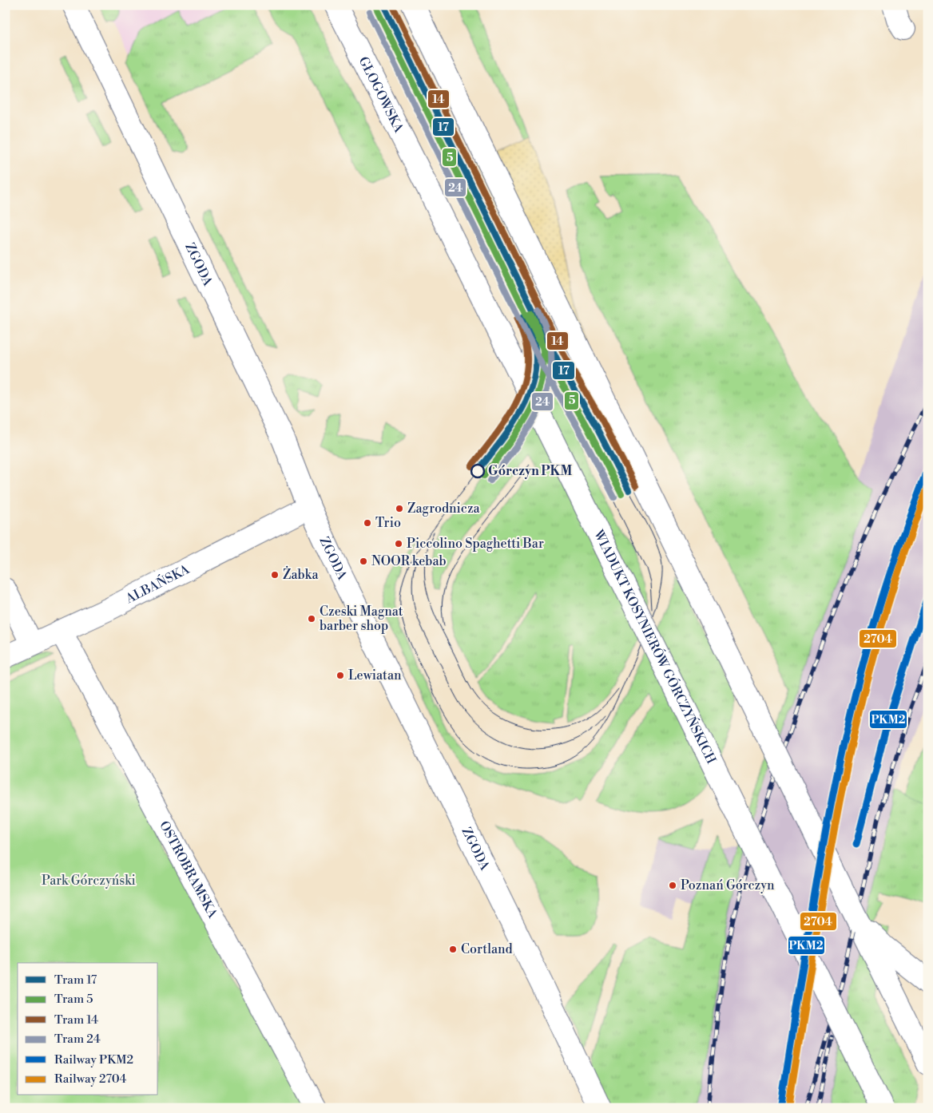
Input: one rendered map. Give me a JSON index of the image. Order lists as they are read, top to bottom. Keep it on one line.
{"streets":{"main road":["GŁOGOWSKA","ZGODA","ALBAŃSKA","WIADUKT KOSYNIERÓW GÓRCZYŃSKICH","OSTROBRAMSKA"]},"crossings":[["GŁOGOWSKA","WIADUKT KOSYNIERÓW GÓRCZYŃSKICH"],["ZGODA","ALBAŃSKA"],["ALBAŃSKA","OSTROBRAMSKA"]],"parks":["Park Górczyński"],"places":["Górczyn PKM","Zagrodnicza","Trio","Piccolino Spaghetti Bar","NOOR kebab","Żabka","Czeski Magnat barber shop","Lewiatan","Poznań Górczyn","Cortland"],"lines":["tram line 17","tram line 14","tram line 5","tram line 24","rail line PKM2","rail line 2704"],"legend":["Tram 17","Tram 5","Tram 14","Tram 24","Railway PKM2","Railway 2704"]}
